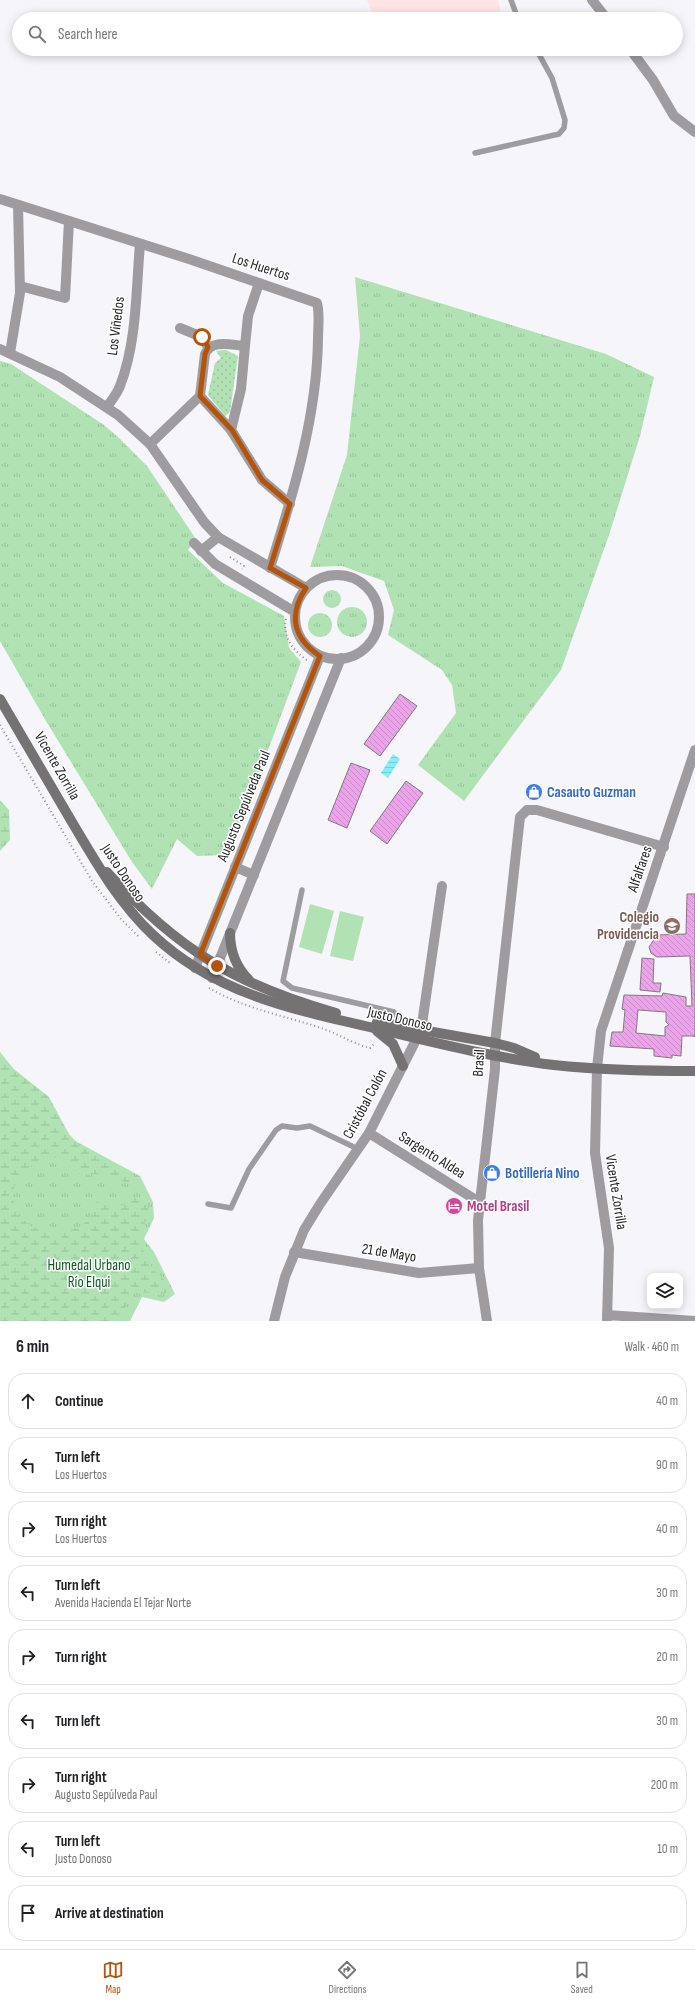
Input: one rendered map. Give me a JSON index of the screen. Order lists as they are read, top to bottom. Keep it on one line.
{"streets":{"main road":["Vicente Zorrilla","Justo Donoso"],"street":["Los Huertos","Los Viñedos","Augusto Sepúlveda Paul","Alfalfares","Brasil","Cristóbal Colón","Sargento Aldea","21 de Mayo"]},"crossings":[["Los Huertos","Los Viñedos"],["Vicente Zorrilla","Alfalfares"],["Vicente Zorrilla","Justo Donoso"],["Augusto Sepúlveda Paul","Justo Donoso"],["Alfalfares","Justo Donoso"],["Alfalfares","Brasil"],["Justo Donoso","Brasil"],["Justo Donoso","Cristóbal Colón"],["Brasil","Sargento Aldea"],["Brasil","21 de Mayo"],["Cristóbal Colón","Sargento Aldea"],["Cristóbal Colón","21 de Mayo"]],"parks":["Humedal Urbano Río Elqui"],"places":{"shop":["Casauto Guzman","Botillería Nino"],"school or university":["Colegio Providencia"],"hotel":["Motel Brasil"]},"page":{"search":"Search here","heading":["6 min","Walk · 460 m"],"list":[["Continue","40 m"],["Turn left","Los Huertos","90 m"],["Turn right","Los Huertos","40 m"],["Turn left","Avenida Hacienda El Tejar Norte","30 m"],["Turn right","20 m"],["Turn left","30 m"],["Turn right","Augusto Sepúlveda Paul","200 m"],["Turn left","Justo Donoso","10 m"],"Arrive at destination"],"nav":["Map","Directions","Saved"]}}
